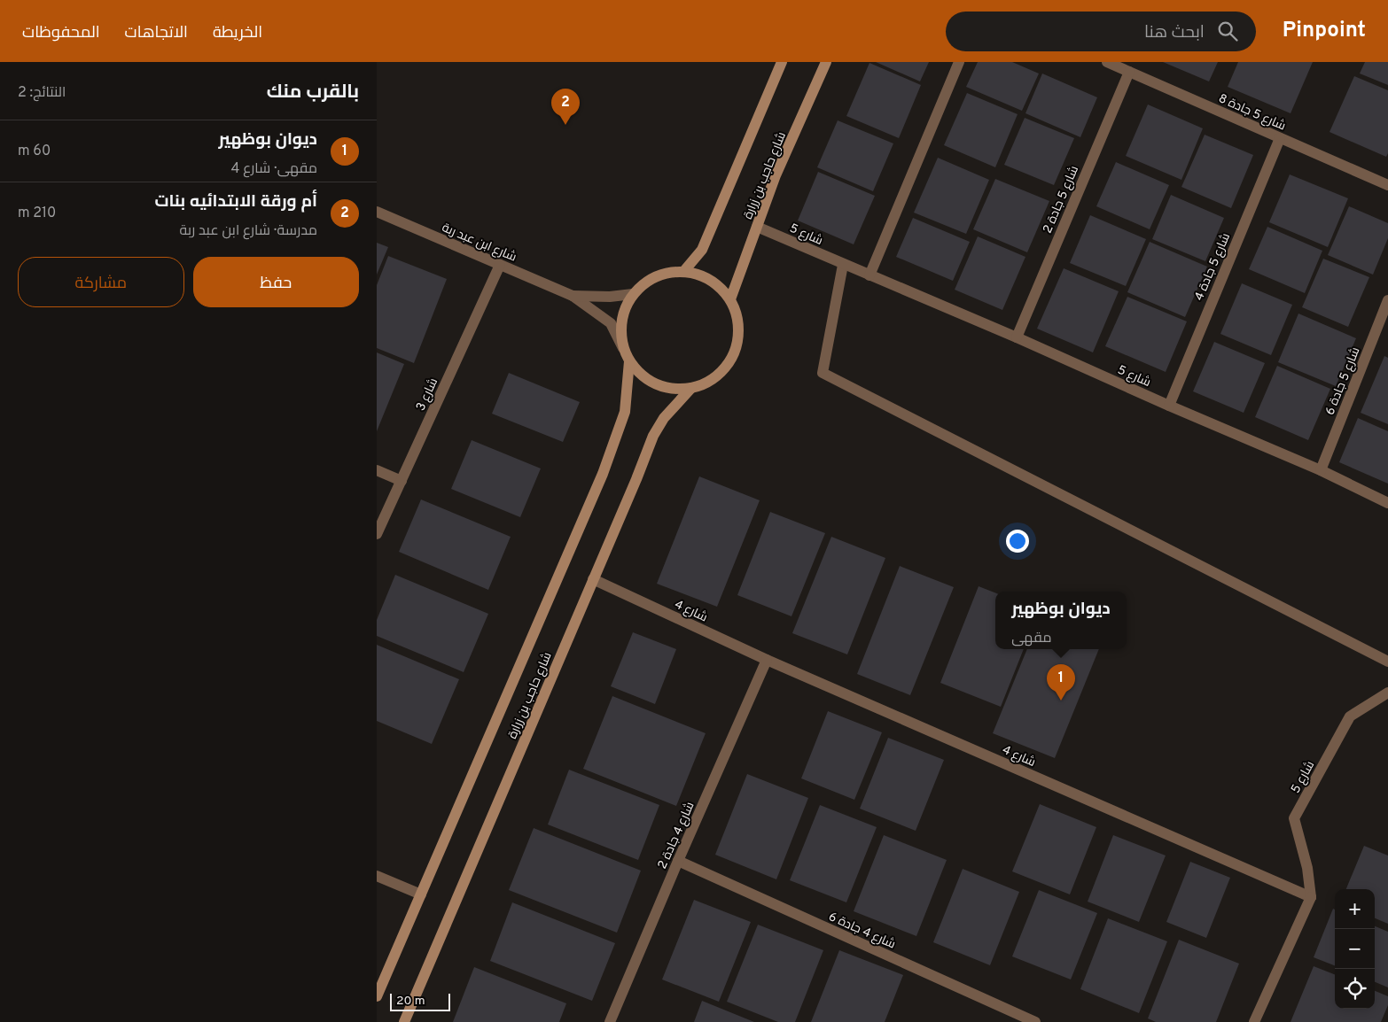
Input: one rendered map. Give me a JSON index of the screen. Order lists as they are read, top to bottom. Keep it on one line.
{"streets":{"street":["شارع 5 جادة 8","شارع حاجب بن زرارة","شارع 5 جادة 2","شارع 5","شارع ابن عبد ربة","شارع 5 جادة 4","شارع 5 جادة 6","شارع 3","شارع 4","شارع 4 جادة 2","شارع 4 جادة 6"]},"crossings":[["شارع 5 جادة 8","شارع 5 جادة 2"],["شارع 5 جادة 8","شارع 5 جادة 4"],["شارع حاجب بن زرارة","شارع 5"],["شارع حاجب بن زرارة","شارع ابن عبد ربة"],["شارع حاجب بن زرارة","شارع 4"],["شارع 5 جادة 2","شارع 5"],["شارع 5","شارع 5 جادة 4"],["شارع 5","شارع 5 جادة 6"],["شارع 5","شارع 4"],["شارع ابن عبد ربة","شارع 3"],["شارع 4","شارع 4 جادة 2"],["شارع 4 جادة 2","شارع 4 جادة 6"]],"scale_bar":"20 m","page":{"header":"Pinpoint","search":"ابحث هنا","nav":["الخريطة","الاتجاهات","المحفوظات"],"heading":["بالقرب منك","النتائج: 2"],"pins":["2","1"],"list":[{"mark":"1","name":"ديوان بوظهير","note":"مقهى · شارع 4","value":"60 m"},{"mark":"2","name":"أم ورقة الابتدائيه بنات","note":"مدرسة · شارع ابن عبد ربة","value":"210 m"}],"buttons":["حفظ","مشاركة"],"popup":["ديوان بوظهير","مقهى"],"map_buttons":["+","−"],"scale":"20 m"}}
